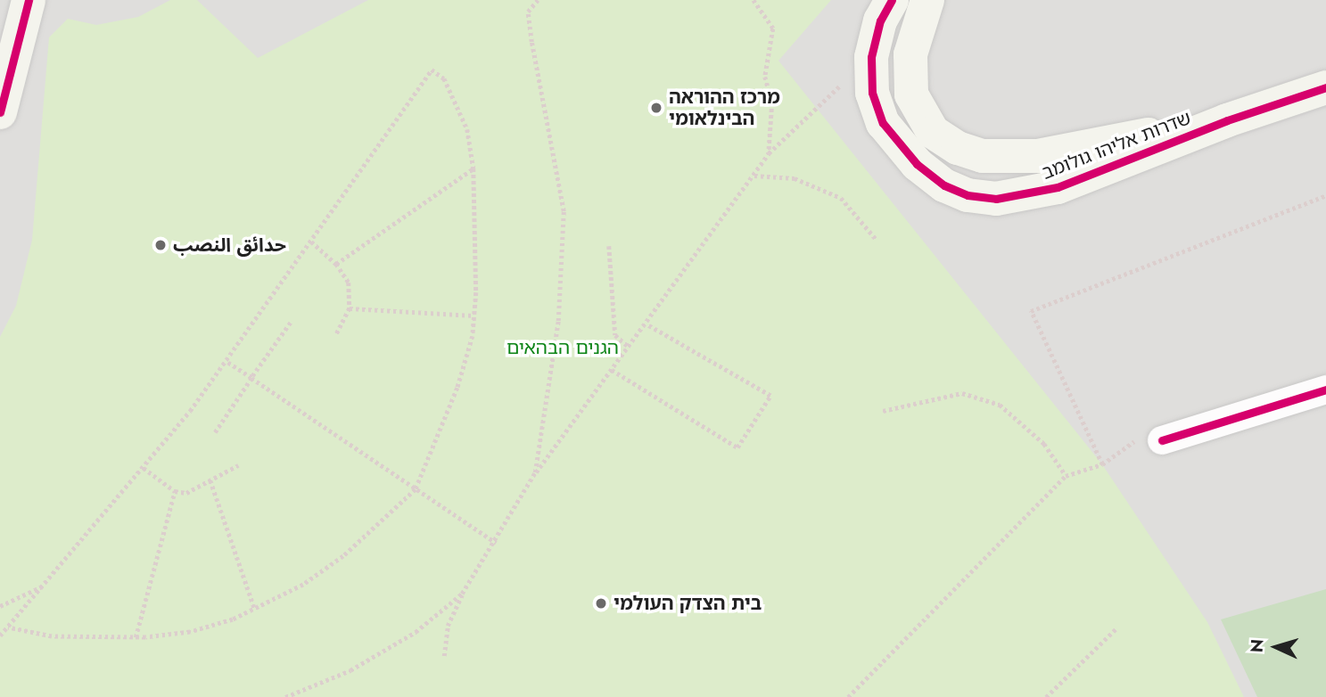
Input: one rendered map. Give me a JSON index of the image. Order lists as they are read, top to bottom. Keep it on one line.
{"streets":{"street":["שדרות אליהו גולומב"]},"parks":["הגנים הבהאים"],"places":["מרכז ההוראה הבינלאומי","حدائق النصب","בית הצדק העולמי"],"north":"left"}
